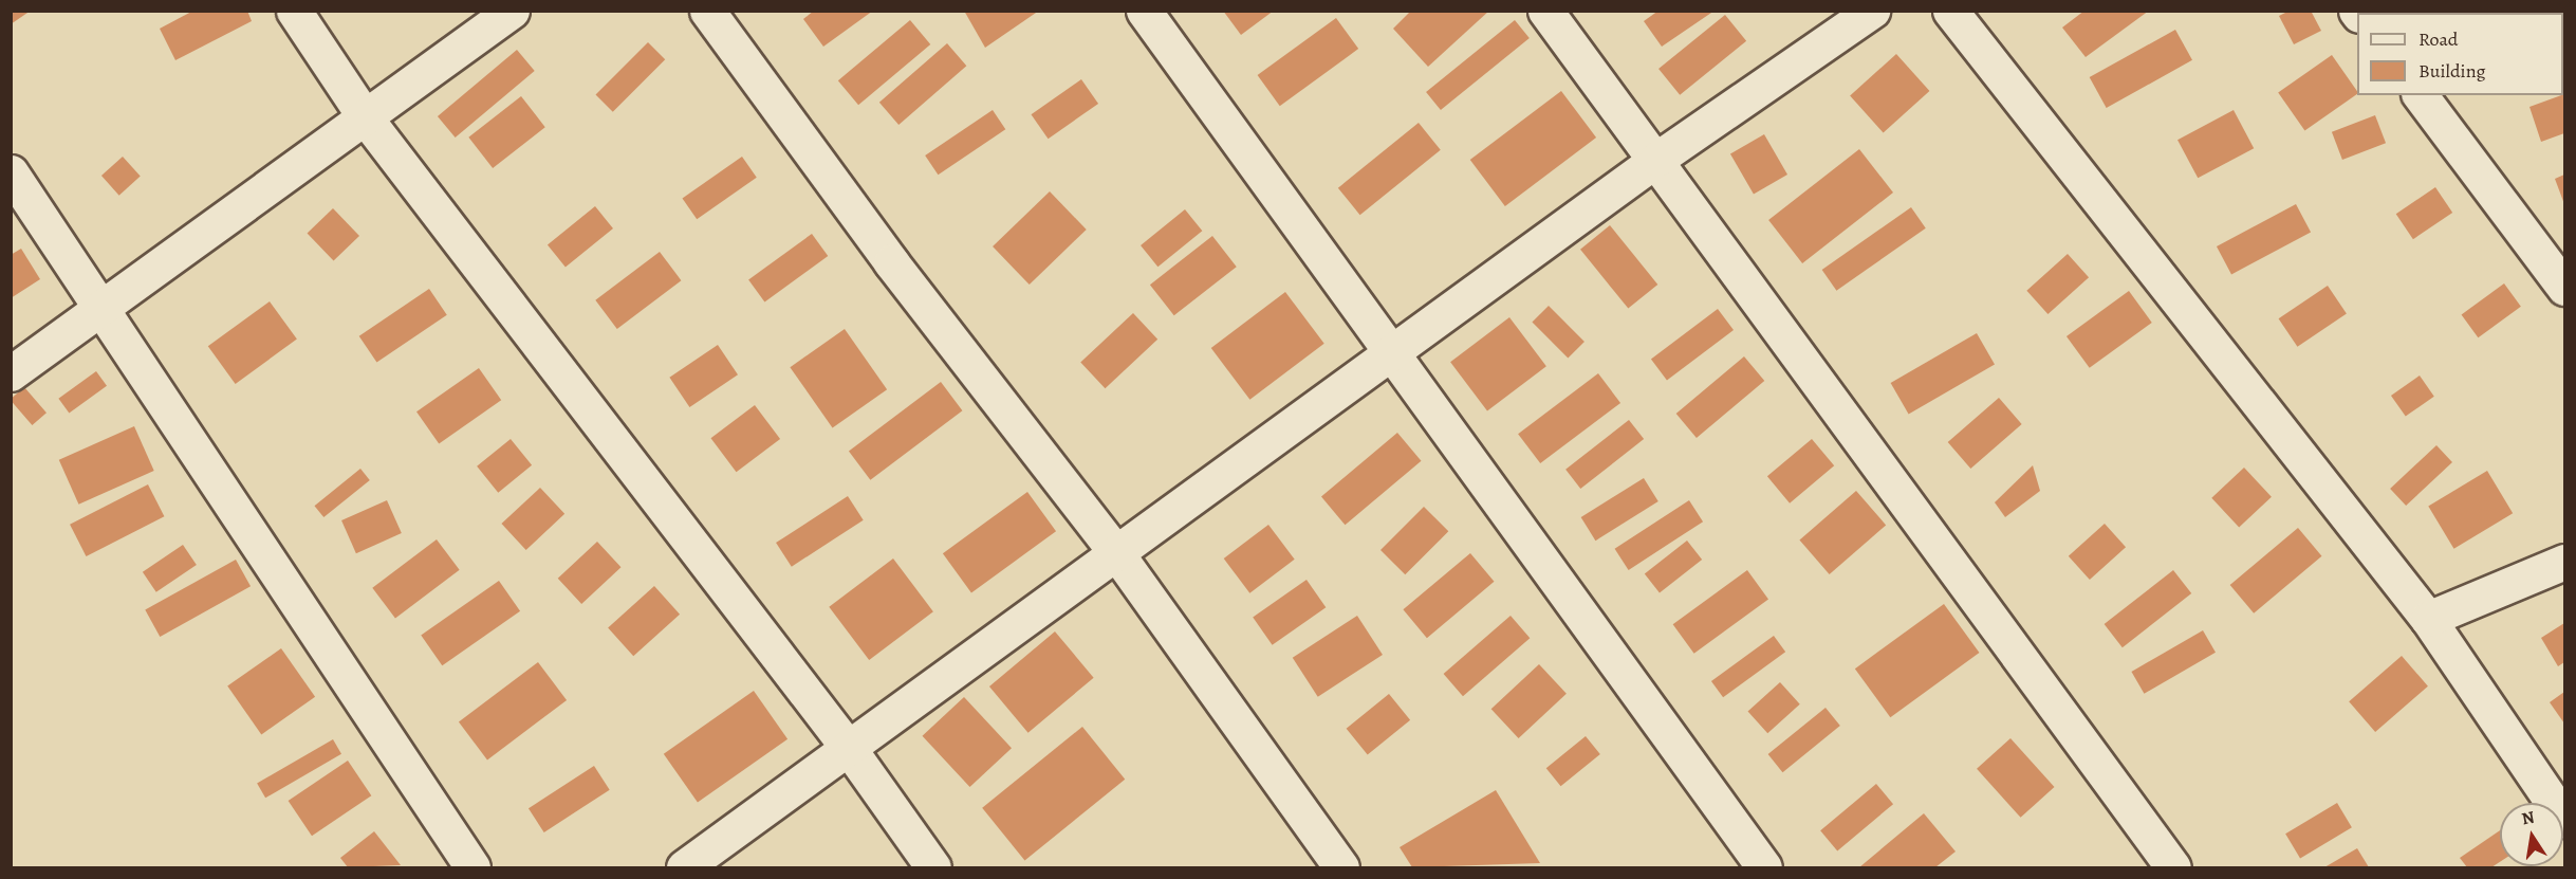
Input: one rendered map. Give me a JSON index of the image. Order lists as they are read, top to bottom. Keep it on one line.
{"legend":["Road","Building"],"north":"top"}
